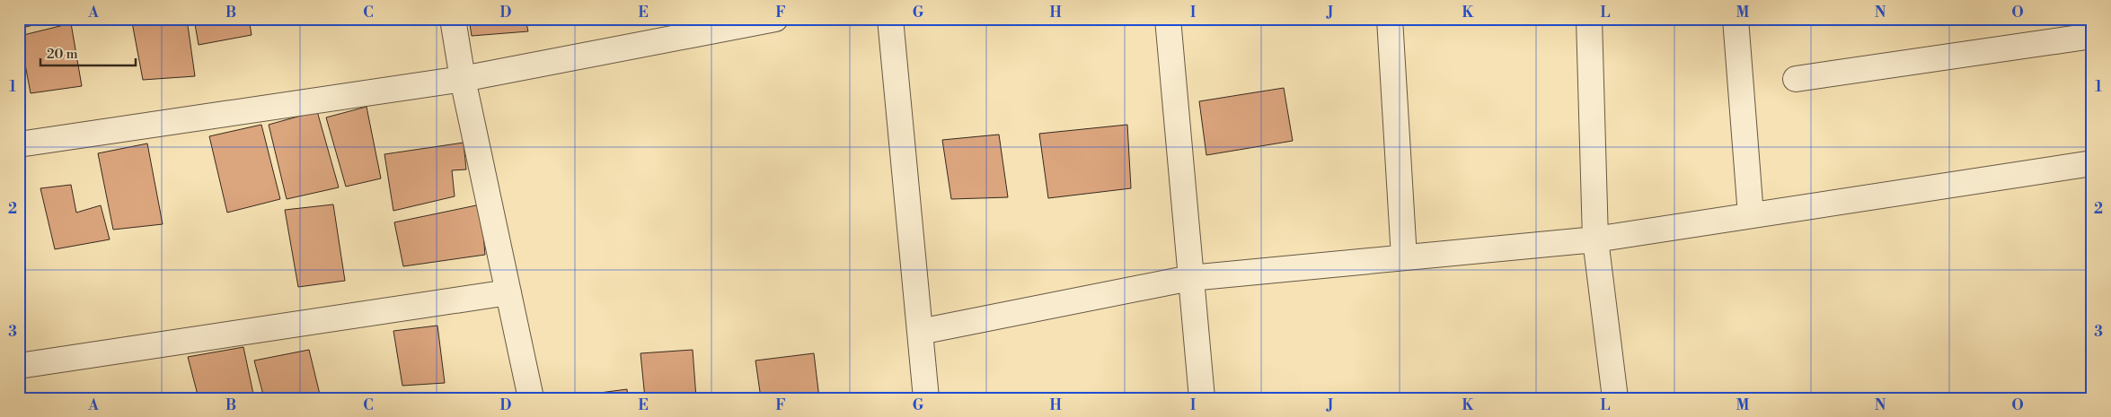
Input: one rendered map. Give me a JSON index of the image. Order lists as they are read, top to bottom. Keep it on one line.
{"scale_bar":"20 m","grid":{"columns":["A","B","C","D","E","F","G","H","I","J","K","L","M","N","O"],"rows":["1","2","3"]}}
